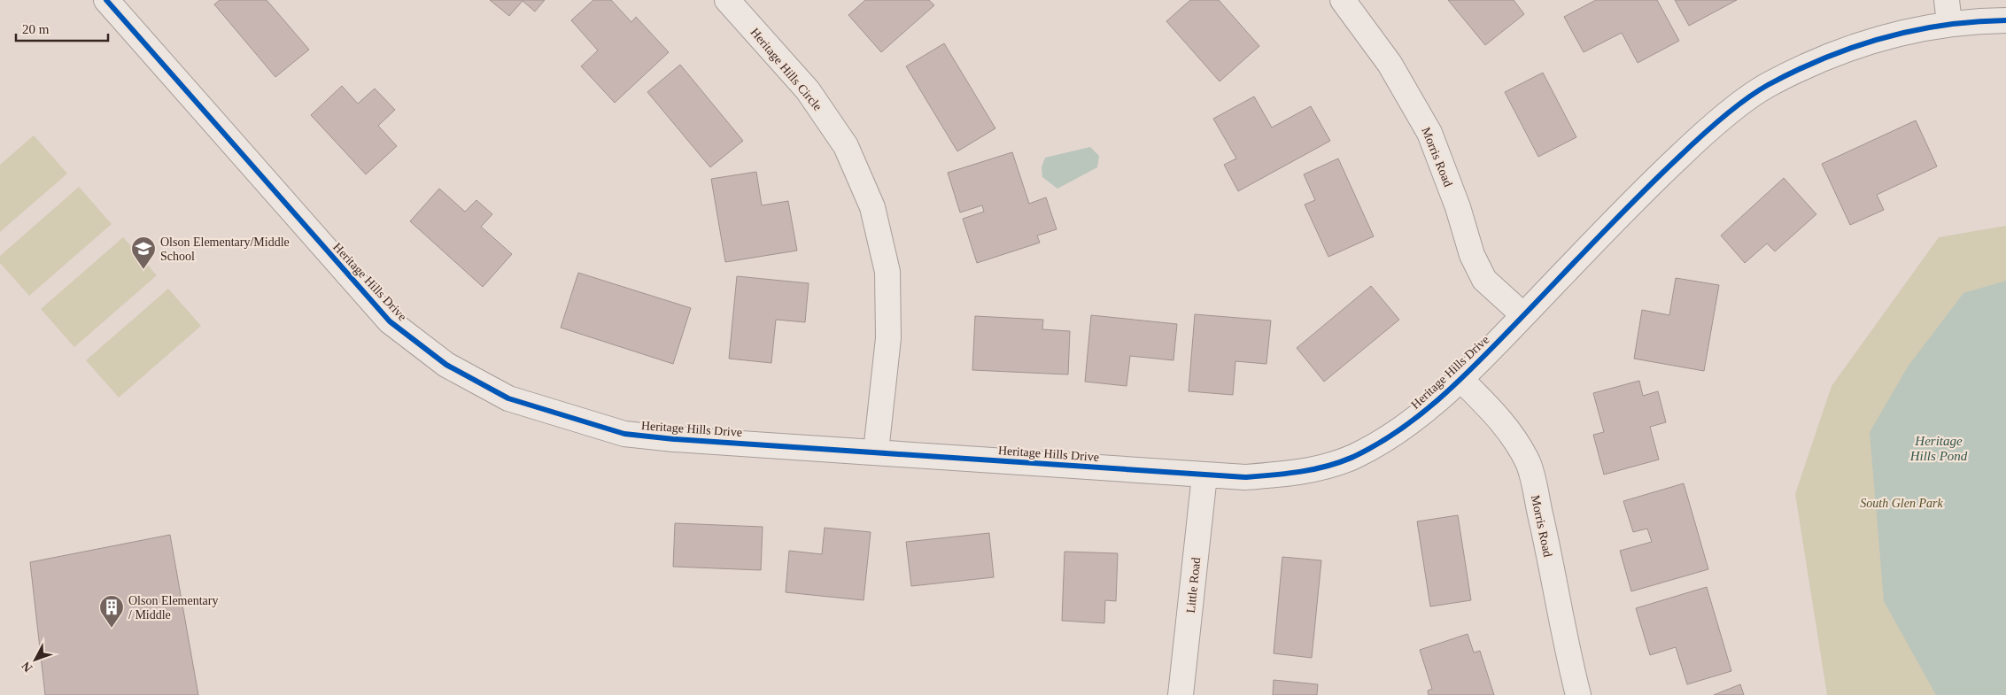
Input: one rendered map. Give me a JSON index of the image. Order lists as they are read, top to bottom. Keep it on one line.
{"streets":{"street":["Heritage Hills Circle","Morris Road","Heritage Hills Drive","Little Road"]},"crossings":[["Heritage Hills Circle","Heritage Hills Drive"],["Morris Road","Heritage Hills Drive"],["Heritage Hills Drive","Little Road"]],"water":["Heritage Hills Pond"],"parks":["South Glen Park"],"places":{"school or university":["Olson Elementary/Middle School"],"building":["Olson Elementary / Middle"]},"scale_bar":"20 m","north":"bottom left"}
